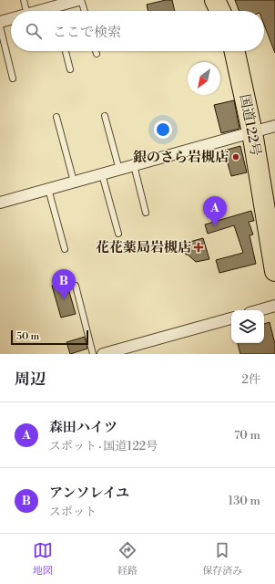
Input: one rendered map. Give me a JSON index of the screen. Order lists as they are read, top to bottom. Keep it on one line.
{"streets":{"highway":["国道122号"]},"places":{"other":["銀のさら岩槻店"],"health":["花花薬局岩槻店"]},"scale_bar":"50 m","north":"bottom left","page":{"search":"ここで検索","pins":["A","B"],"scale":"50 m","heading":["周辺","2件"],"list":[{"mark":"A","name":"森田ハイツ","note":"スポット · 国道122号","value":"70 m"},{"mark":"B","name":"アンソレイユ","note":"スポット","value":"130 m"}],"nav":["地図","経路","保存済み"]}}
